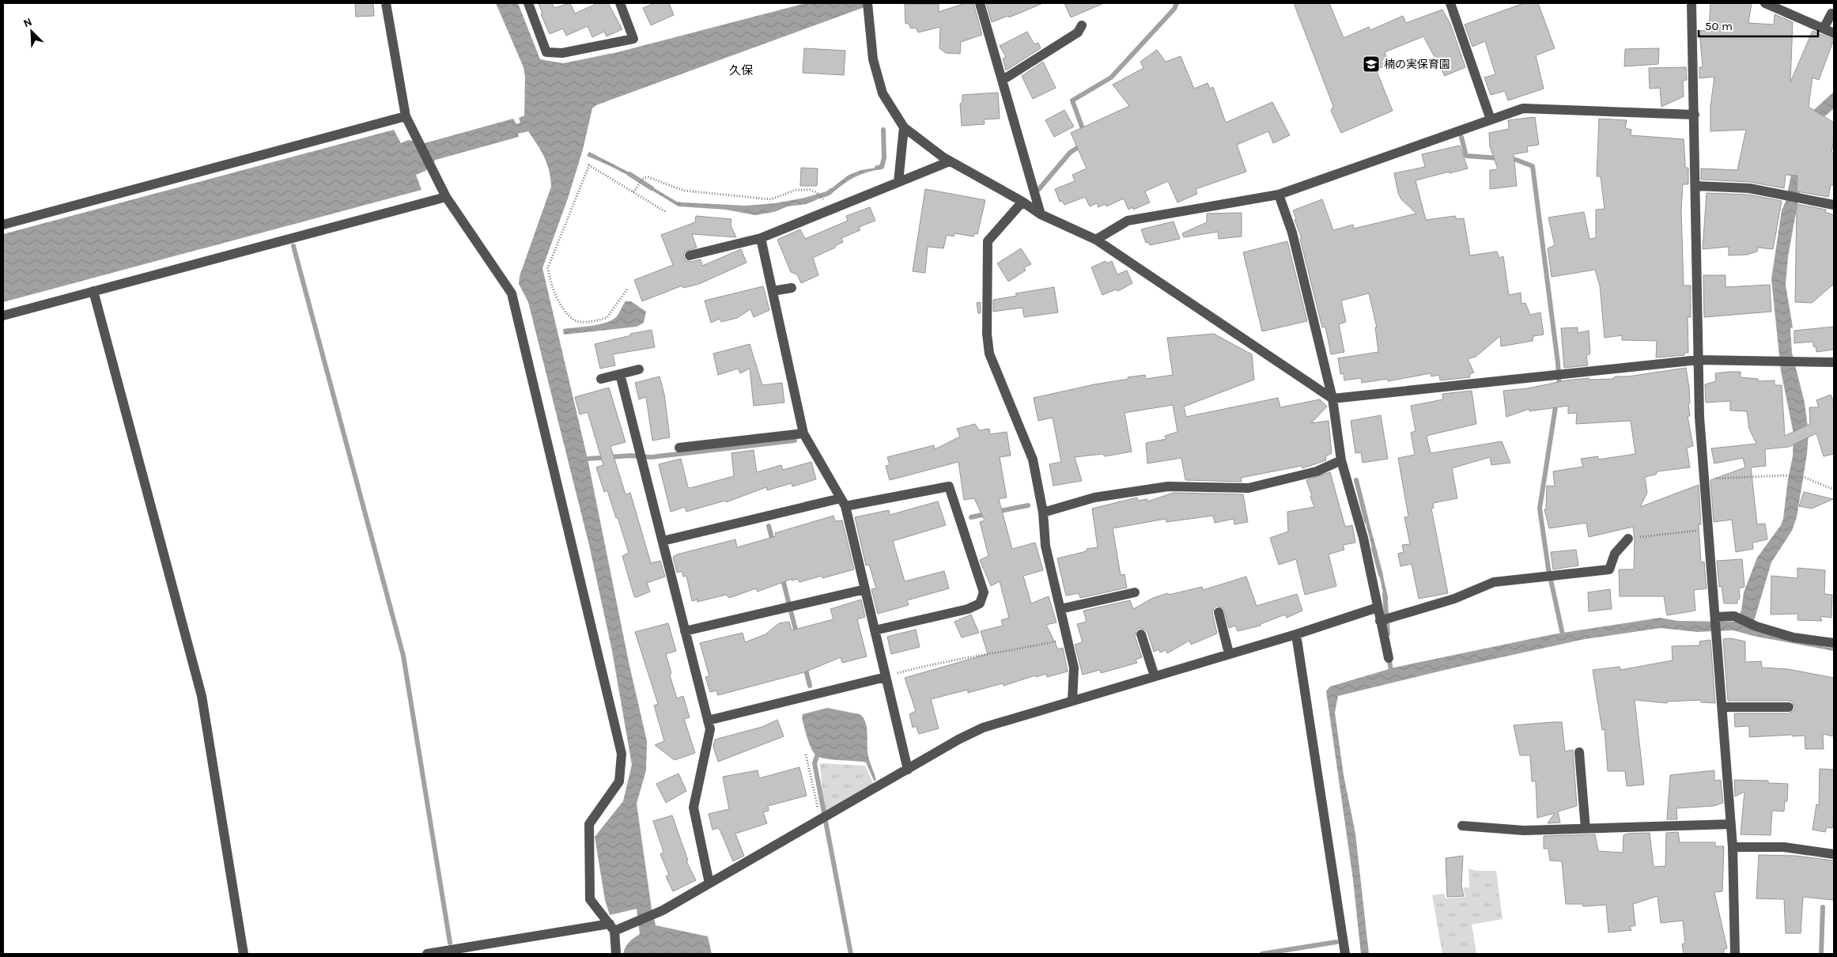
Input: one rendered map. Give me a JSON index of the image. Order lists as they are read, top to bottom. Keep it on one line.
{"districts":["久保"],"places":{"school or university":["楠の実保育園"]},"scale_bar":"50 m","north":"top left"}
